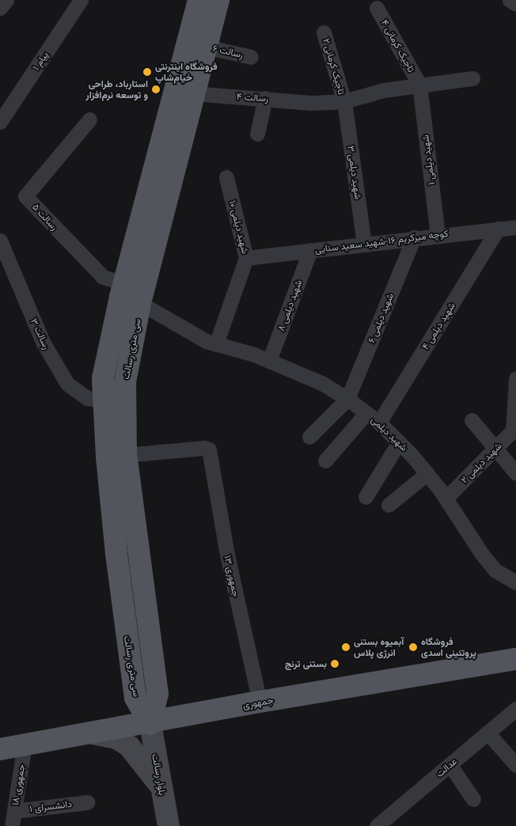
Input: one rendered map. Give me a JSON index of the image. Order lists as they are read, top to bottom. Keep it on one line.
{"streets":{"main road":["سی متری رسالت","جمهوری","بلوار رسالت"],"street":["تاجیک کرمانی ۴","۶ رسالت","۱ پیام","تاجیک کرمانی ۲","۴ رسالت","شهید دیلمی ۱","شهید دیلمی ۳","۵ رسالت","۱۰ شهید دیلمی","کوچه میرکریم ۱۶-شهید سعید سنایی","۸ شهید دیلمی","۶ شهید دیلمی","۴ شهید دیلمی","۳ رسالت","شهید دیلمی","۲ شهید دیلمی","۱۳ جمهوری","عدالت","جمهوری ۱۸","۱ دانشسرای"]},"crossings":[["تاجیک کرمانی ۴","۴ رسالت"],["تاجیک کرمانی ۴","شهید دیلمی ۱"],["۶ رسالت","سی متری رسالت"],["تاجیک کرمانی ۲","۴ رسالت"],["تاجیک کرمانی ۲","شهید دیلمی ۳"],["۴ رسالت","شهید دیلمی ۱"],["۴ رسالت","شهید دیلمی ۳"],["۴ رسالت","سی متری رسالت"],["شهید دیلمی ۱","کوچه میرکریم ۱۶-شهید سعید سنایی"],["شهید دیلمی ۳","کوچه میرکریم ۱۶-شهید سعید سنایی"],["۵ رسالت","سی متری رسالت"],["۱۰ شهید دیلمی","کوچه میرکریم ۱۶-شهید سعید سنایی"],["۱۰ شهید دیلمی","شهید دیلمی"],["کوچه میرکریم ۱۶-شهید سعید سنایی","۸ شهید دیلمی"],["کوچه میرکریم ۱۶-شهید سعید سنایی","۶ شهید دیلمی"],["کوچه میرکریم ۱۶-شهید سعید سنایی","۴ شهید دیلمی"],["۸ شهید دیلمی","شهید دیلمی"],["۶ شهید دیلمی","شهید دیلمی"],["۴ شهید دیلمی","شهید دیلمی"],["۳ رسالت","سی متری رسالت"],["سی متری رسالت","شهید دیلمی"],["سی متری رسالت","۱۳ جمهوری"],["سی متری رسالت","جمهوری"],["سی متری رسالت","بلوار رسالت"],["شهید دیلمی","۲ شهید دیلمی"],["۱۳ جمهوری","جمهوری"],["جمهوری","بلوار رسالت"],["جمهوری","جمهوری ۱۸"],["جمهوری ۱۸","۱ دانشسرای"]],"places":["فروشگاه اینترنتی خیام‌شاپ","استارباد، طراحی و توسعه نرم‌افزار","آبمیوه بستنی انرژی پلاس","فروشگاه پروتئینی اسدی","بستنی ترنج"]}
